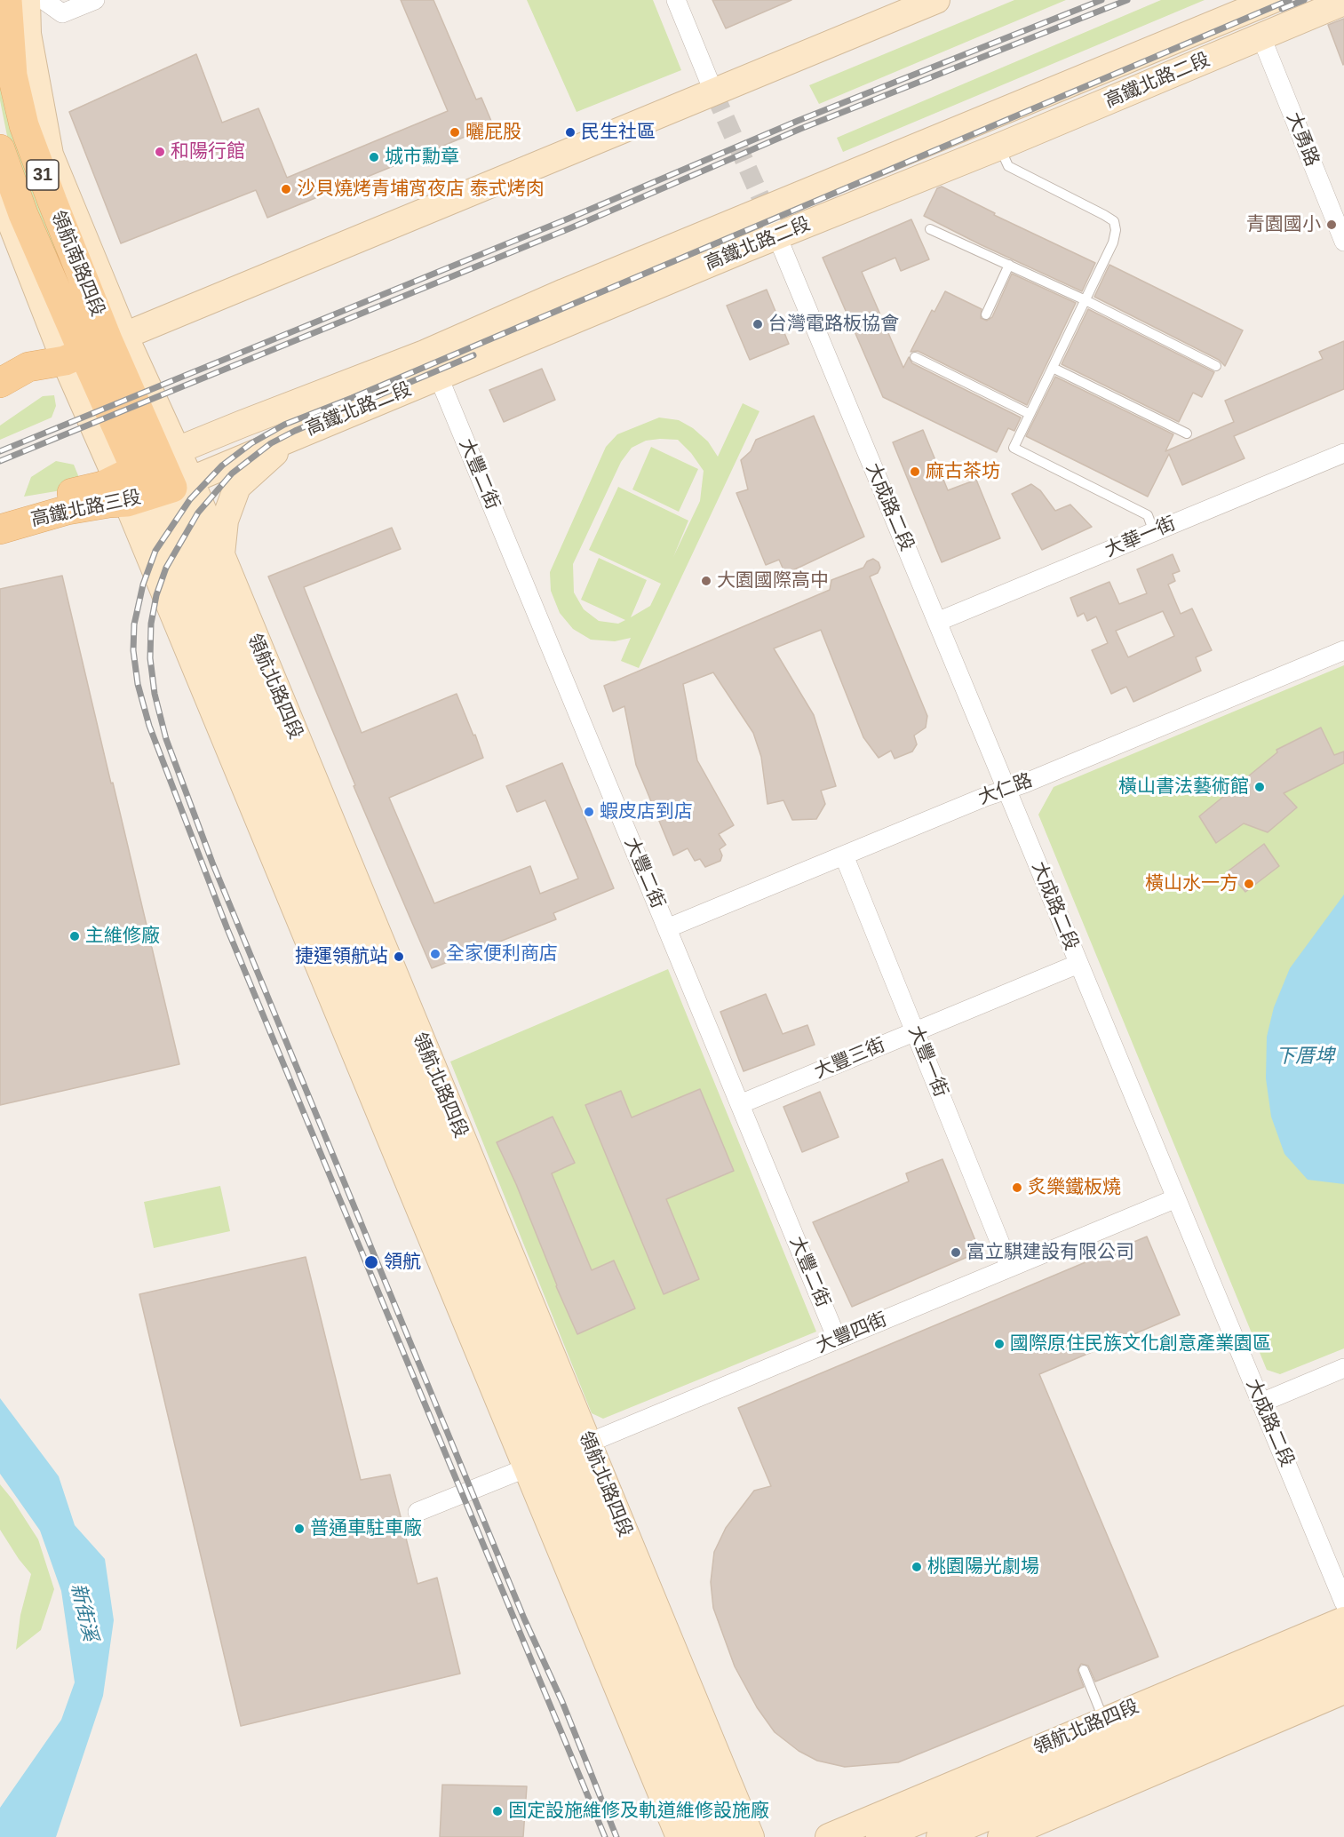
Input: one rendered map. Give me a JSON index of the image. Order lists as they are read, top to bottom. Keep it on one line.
{"streets":{"main road":["31","領航南路四段","高鐵北路三段","領航北路四段"],"street":["高鐵北路二段","大勇路","大豐二街","大成路二段","大華一街","大仁路","大豐三街","大豐一街","大豐四街"]},"crossings":[["高鐵北路二段","大勇路"],["高鐵北路二段","大豐二街"],["高鐵北路二段","大成路二段"],["高鐵北路二段","高鐵北路三段"],["高鐵北路二段","領航北路四段"],["31","領航南路四段"],["31","領航北路四段"],["領航南路四段","領航北路四段"],["大豐二街","大仁路"],["大豐二街","大豐三街"],["大豐二街","大豐四街"],["大成路二段","大華一街"],["大成路二段","大仁路"],["大成路二段","大豐三街"],["大成路二段","大豐四街"],["高鐵北路三段","領航北路四段"],["領航北路四段","大豐四街"],["大仁路","大豐一街"],["大豐三街","大豐一街"],["大豐一街","大豐四街"]],"water":["下厝埤","新街溪"],"places":["曬屁股","民生社區","和陽行館","城市勳章","沙貝燒烤青埔宵夜店 泰式烤肉","青園國小","台灣電路板協會","麻古茶坊","大園國際高中","橫山書法藝術館","蝦皮店到店","橫山水一方","主維修廠","全家便利商店","捷運領航站","炙樂鐵板燒","富立騏建設有限公司","領航","國際原住民族文化創意產業園區","普通車駐車廠","桃園陽光劇場","固定設施維修及軌道維修設施廠"]}
